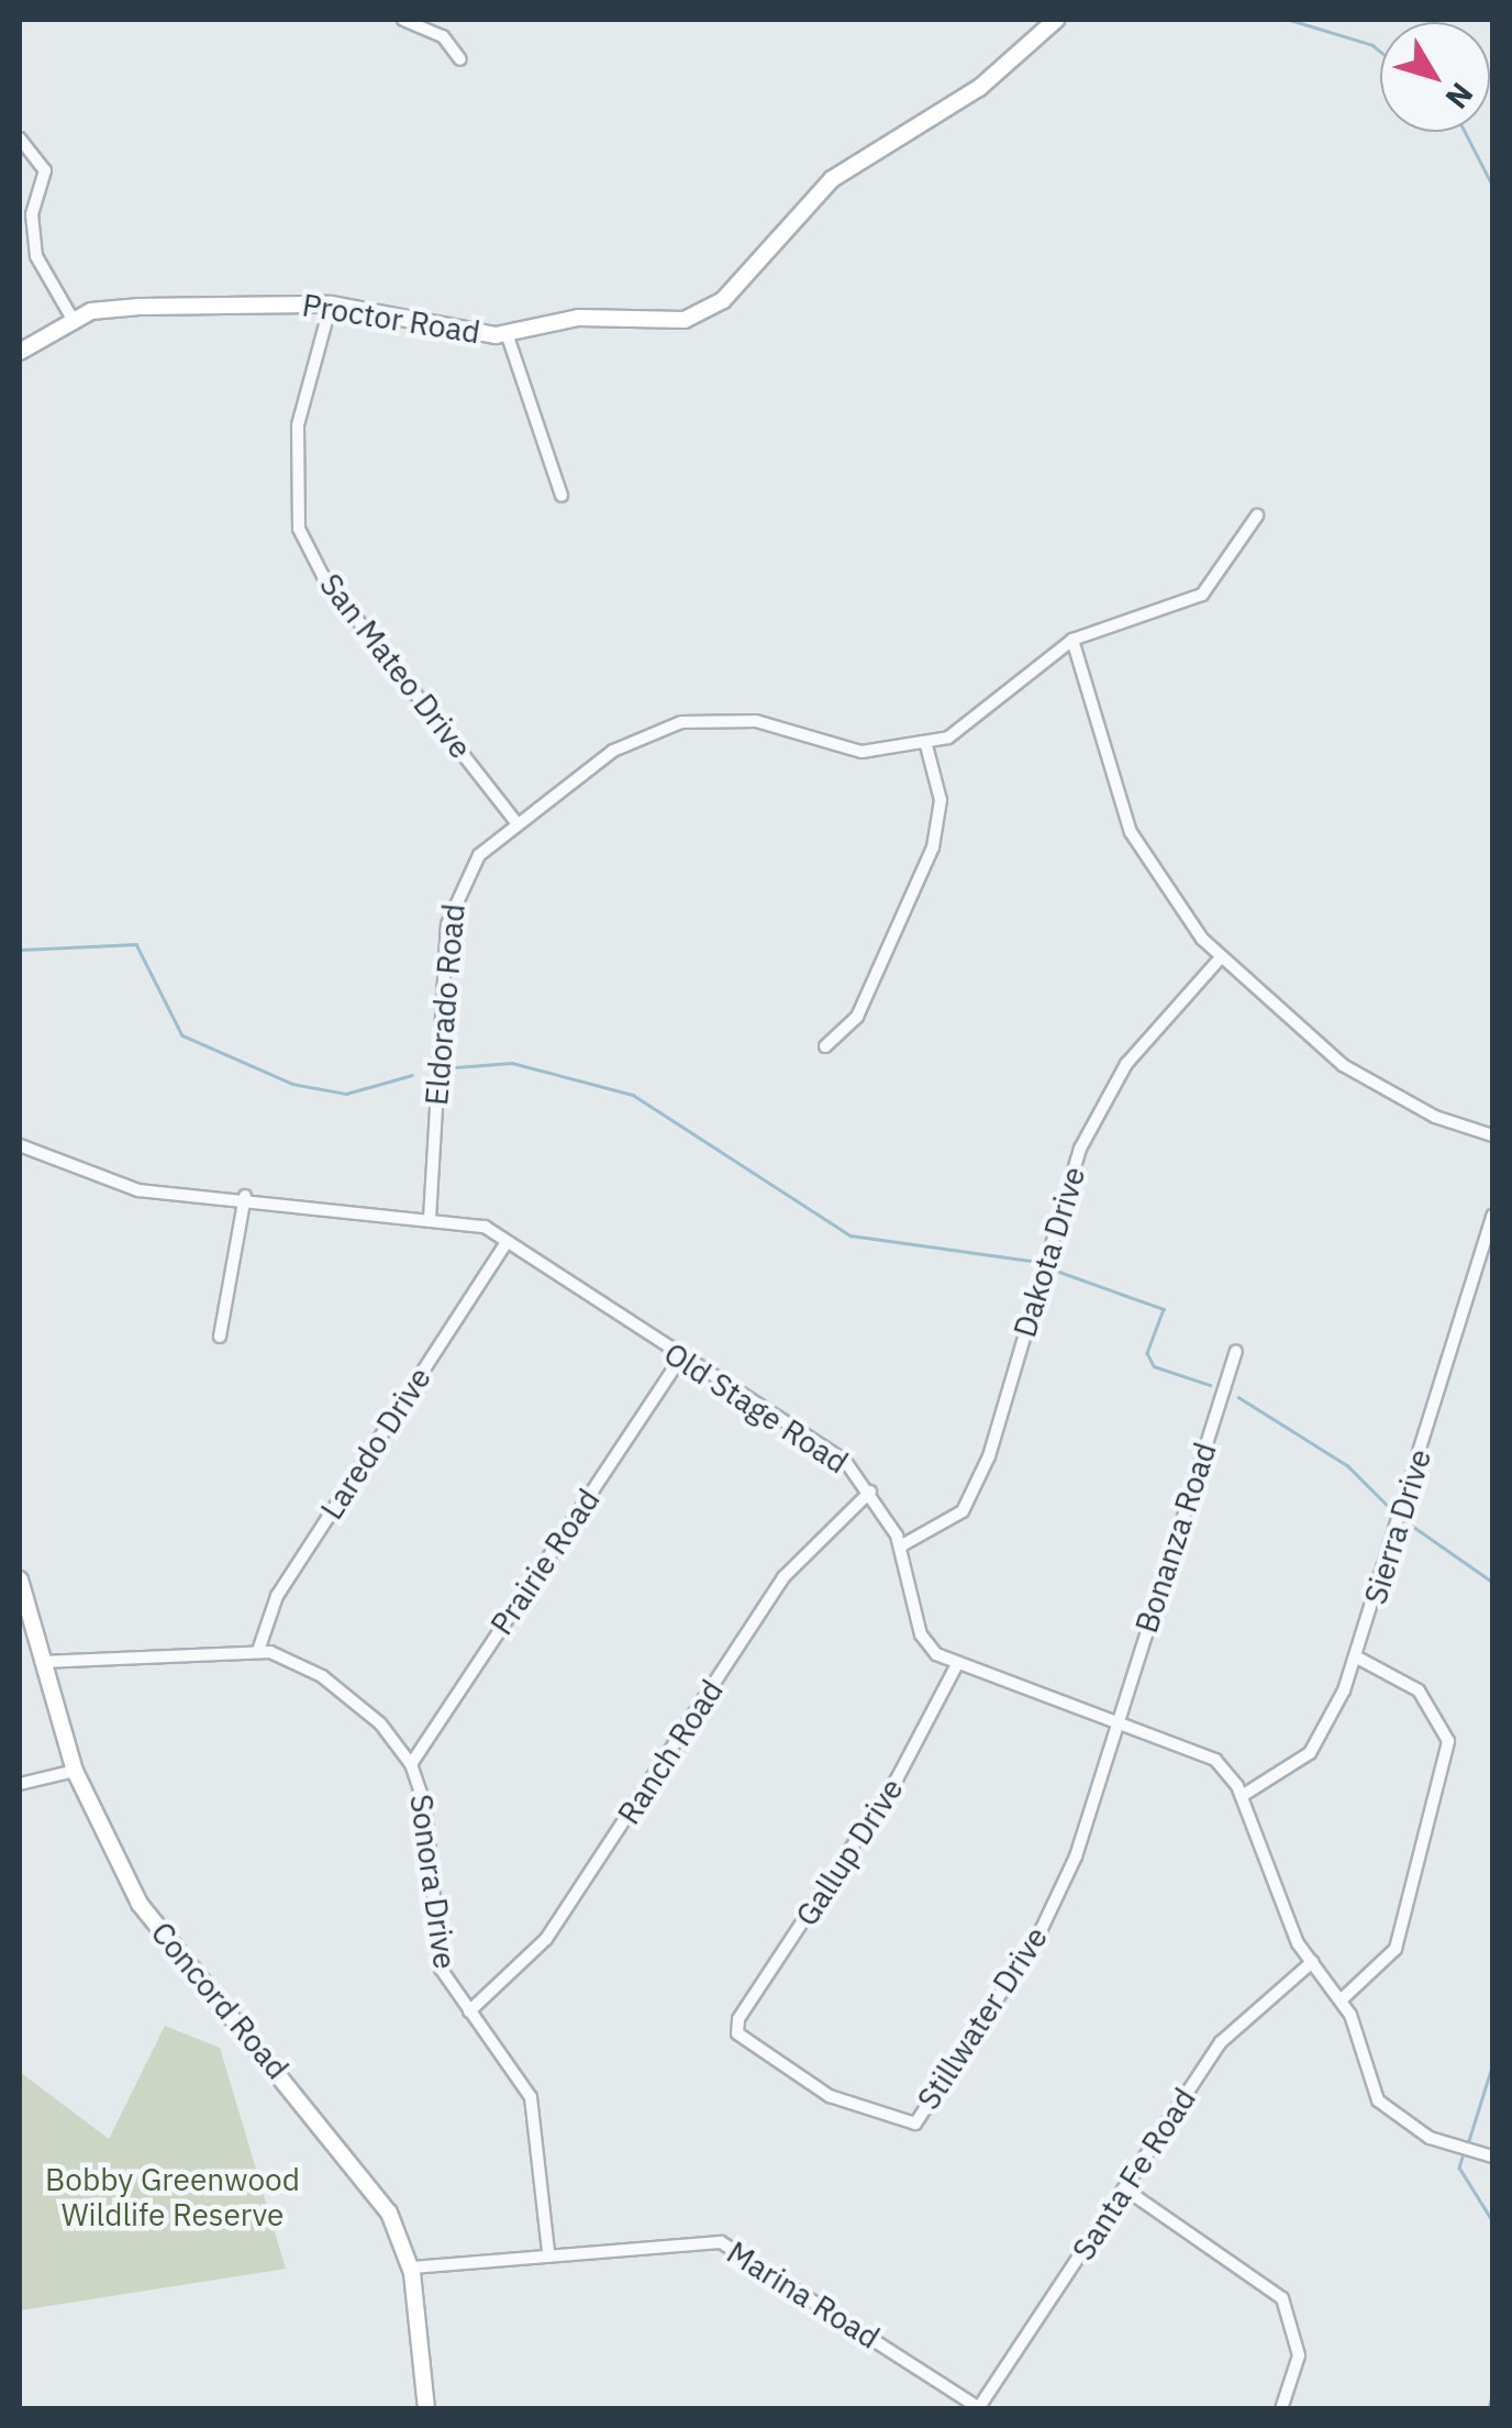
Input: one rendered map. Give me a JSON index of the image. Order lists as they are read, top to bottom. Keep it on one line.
{"streets":{"main road":["Proctor Road","Concord Road"],"street":["San Mateo Drive","Eldorado Road","Dakota Drive","Old Stage Road","Laredo Drive","Sierra Drive","Bonanza Road","Prairie Road","Ranch Road","Gallup Drive","Sonora Drive","Stillwater Drive","Santa Fe Road","Marina Road"]},"crossings":[["Proctor Road","San Mateo Drive"],["San Mateo Drive","Eldorado Road"],["Eldorado Road","Old Stage Road"],["Dakota Drive","Old Stage Road"],["Old Stage Road","Laredo Drive"],["Old Stage Road","Sierra Drive"],["Old Stage Road","Bonanza Road"],["Old Stage Road","Prairie Road"],["Old Stage Road","Ranch Road"],["Old Stage Road","Gallup Drive"],["Old Stage Road","Stillwater Drive"],["Old Stage Road","Santa Fe Road"],["Laredo Drive","Sonora Drive"],["Bonanza Road","Stillwater Drive"],["Prairie Road","Sonora Drive"],["Ranch Road","Sonora Drive"],["Gallup Drive","Stillwater Drive"],["Sonora Drive","Concord Road"],["Sonora Drive","Marina Road"],["Concord Road","Marina Road"],["Santa Fe Road","Marina Road"]],"parks":["Bobby Greenwood Wildlife Reserve"],"north":"bottom right"}
